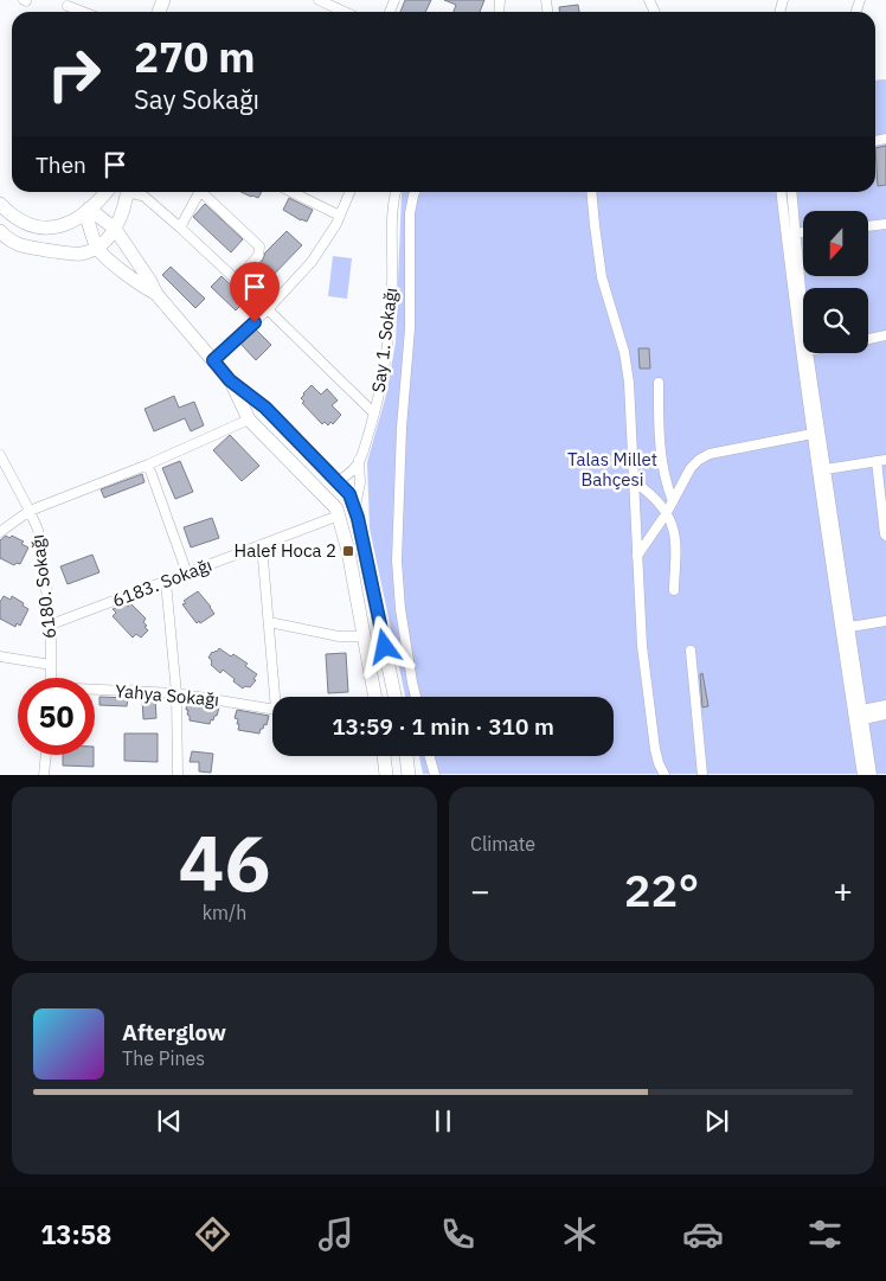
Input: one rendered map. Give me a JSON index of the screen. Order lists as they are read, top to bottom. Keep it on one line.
{"streets":{"street":["Say 1. Sokağı","6183. Sokağı","6180. Sokağı","Yahya Sokağı"]},"crossings":[["6183. Sokağı","6180. Sokağı"]],"parks":["Talas Millet Bahçesi"],"places":{"transit":["Halef Hoca 2"]},"north":"bottom","page":{"turn":["270 m","Say Sokağı"],"then":"Then","limit":"50","trip":"13:59 · 1 min · 310 m","tile":[["46","km/h"],"Climate"],"heat":["−","22°","+"],"song":["Afterglow","The Pines"],"tabs":"13:58"}}
